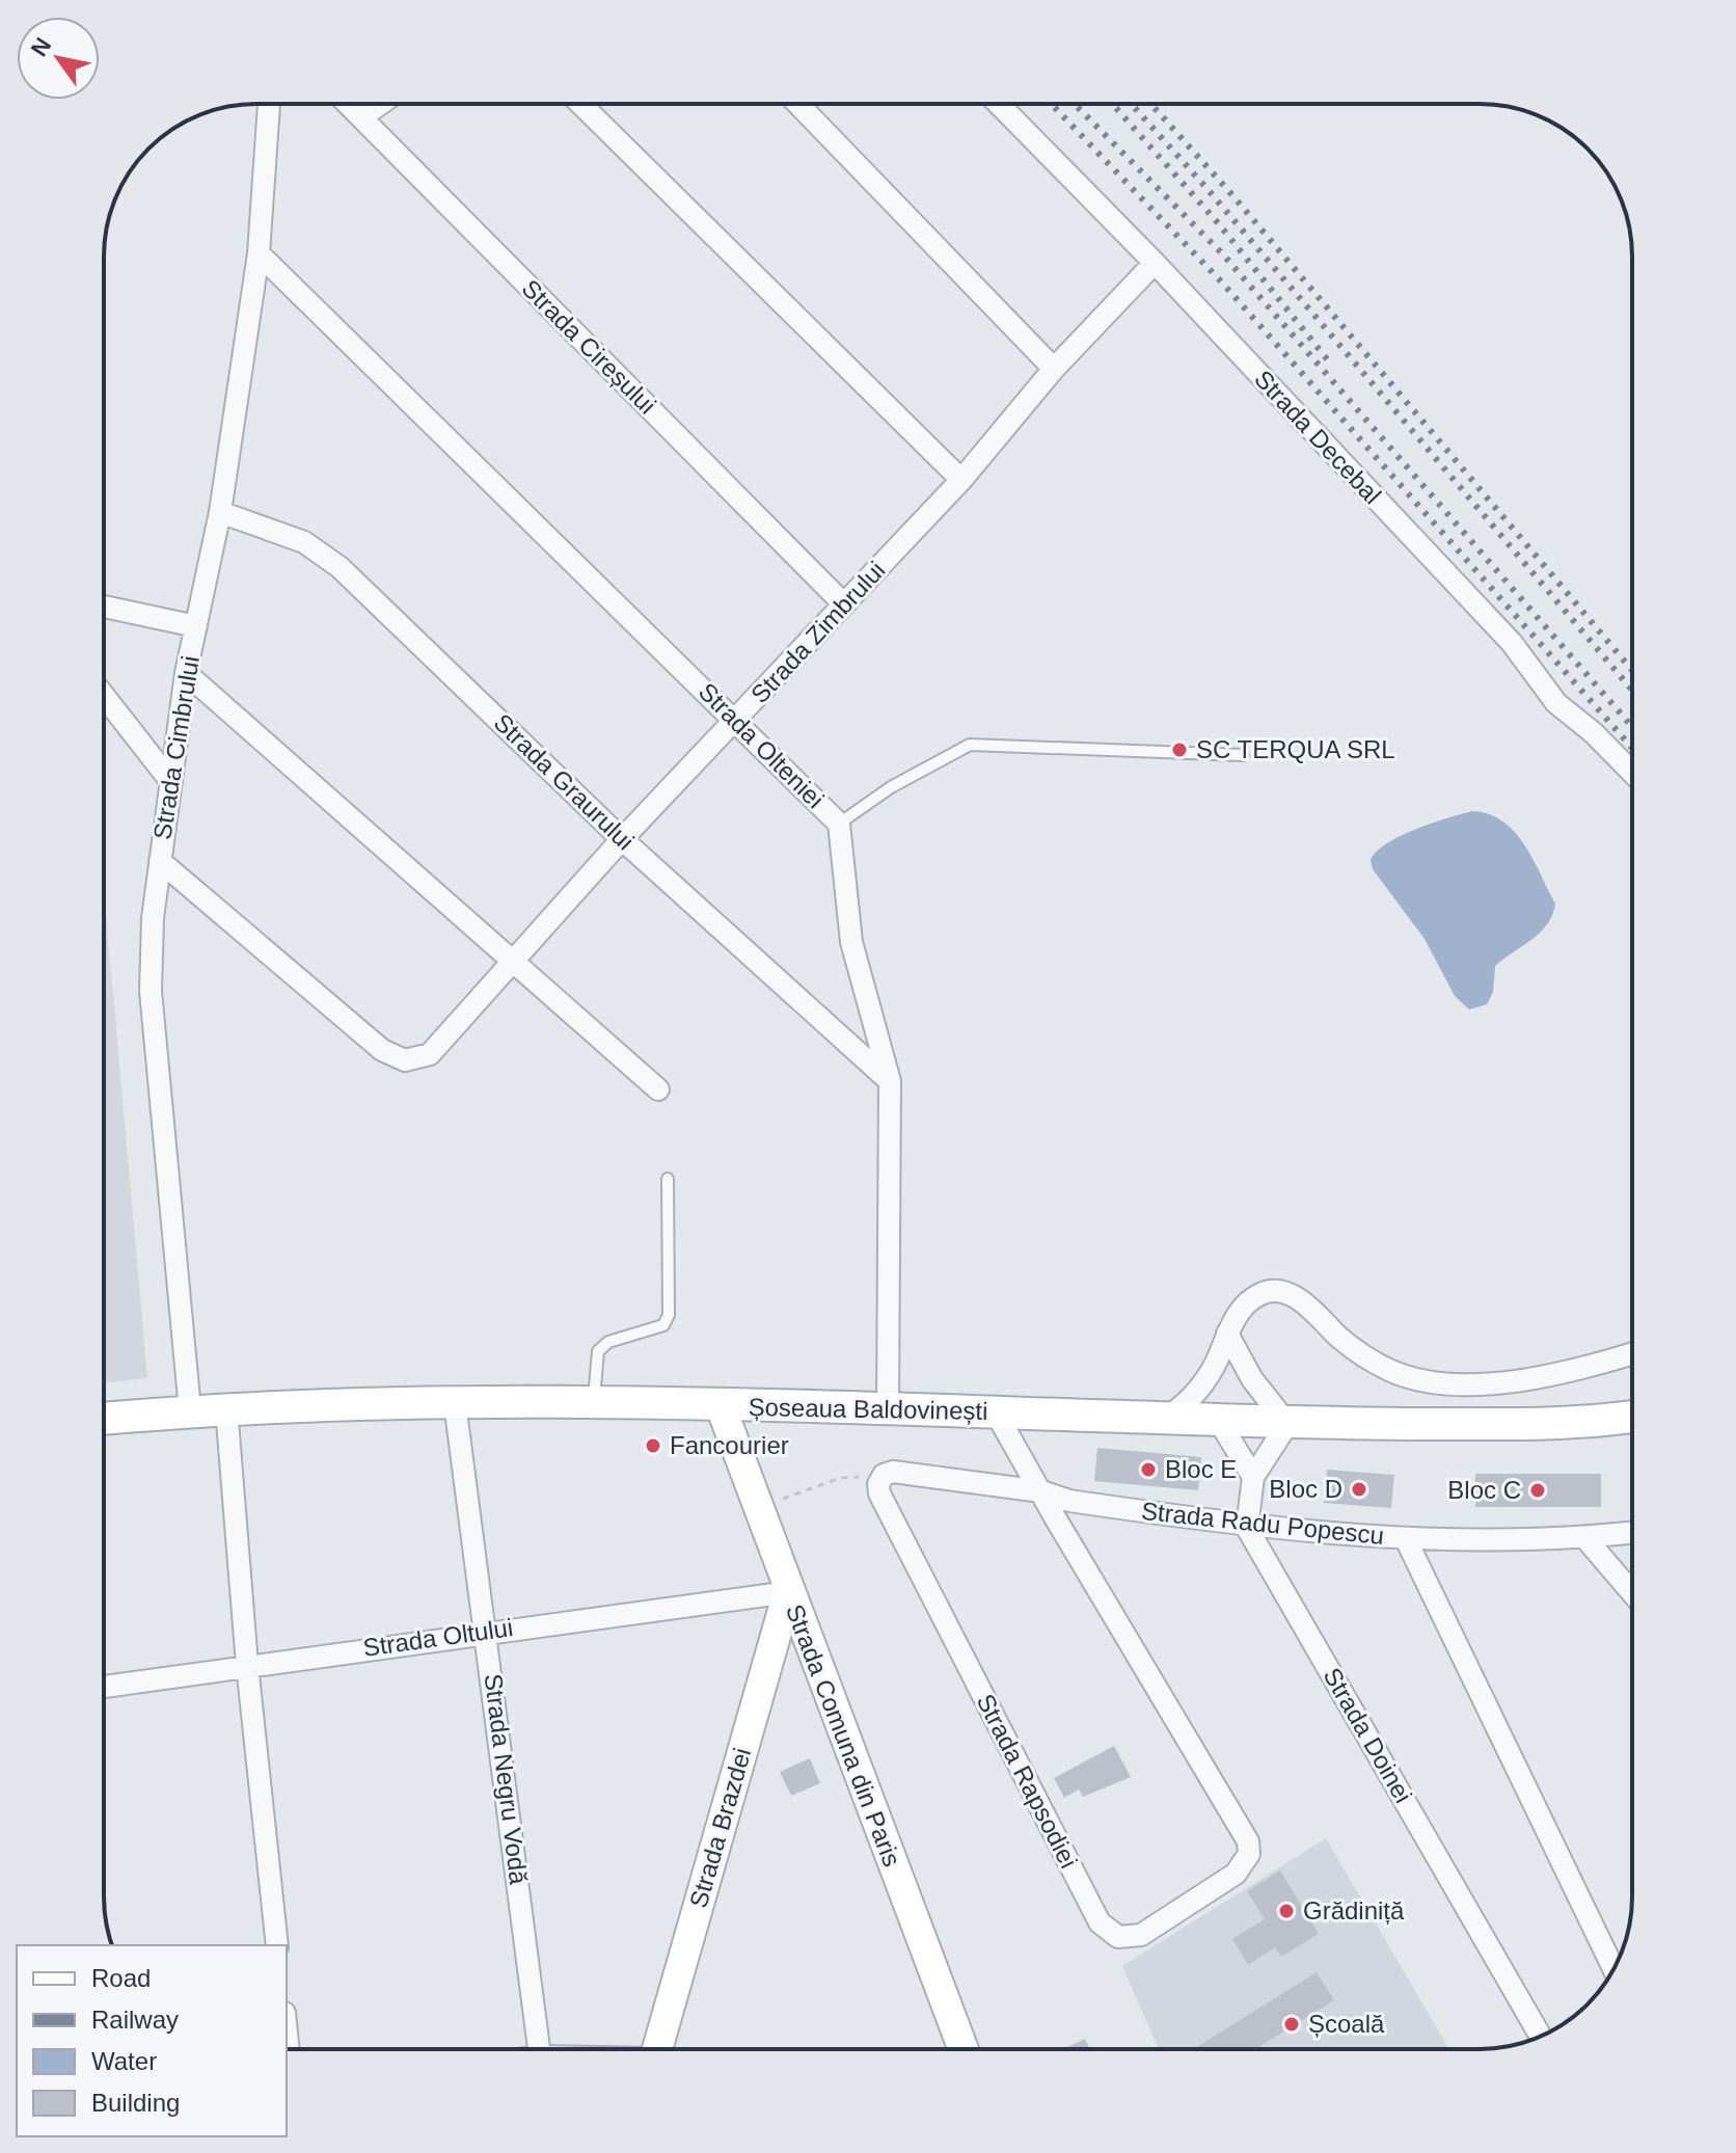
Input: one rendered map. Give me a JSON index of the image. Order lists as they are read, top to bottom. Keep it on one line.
{"streets":{"main road":["Șoseaua Baldovinești"],"street":["Strada Cireșului","Strada Decebal","Strada Zimbrului","Strada Olteniei","Strada Cimbrului","Strada Graurului","Strada Radu Popescu","Strada Oltului","Strada Comuna din Paris","Strada Doinei","Strada Negru Vodă","Strada Rapsodiei","Strada Brazdei"]},"crossings":[["Strada Cireșului","Strada Zimbrului"],["Strada Decebal","Strada Zimbrului"],["Strada Zimbrului","Strada Olteniei"],["Strada Zimbrului","Strada Cimbrului"],["Strada Zimbrului","Strada Graurului"],["Strada Olteniei","Strada Cimbrului"],["Strada Olteniei","Strada Graurului"],["Strada Olteniei","Șoseaua Baldovinești"],["Strada Cimbrului","Strada Graurului"],["Strada Cimbrului","Șoseaua Baldovinești"],["Șoseaua Baldovinești","Strada Comuna din Paris"],["Șoseaua Baldovinești","Strada Negru Vodă"],["Strada Radu Popescu","Strada Doinei"],["Strada Radu Popescu","Strada Rapsodiei"],["Strada Oltului","Strada Comuna din Paris"],["Strada Oltului","Strada Negru Vodă"],["Strada Oltului","Strada Brazdei"],["Strada Comuna din Paris","Strada Brazdei"]],"places":["SC TERQUA SRL","Fancourier","Bloc E","Bloc D","Bloc C","Grădiniță","Școală"],"legend":["Road","Railway","Water","Building"],"north":"top left"}
